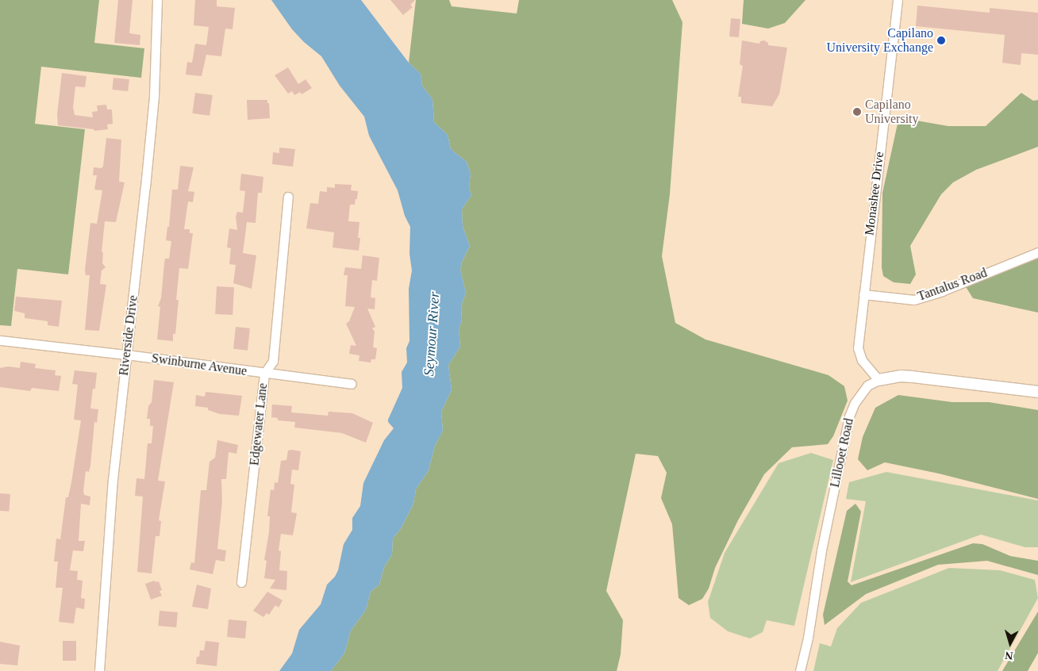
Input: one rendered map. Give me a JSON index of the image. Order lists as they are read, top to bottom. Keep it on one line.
{"streets":{"street":["Monashee Drive","Tantalus Road","Riverside Drive","Swinburne Avenue","Edgewater Lane","Lillooet Road"]},"crossings":[["Monashee Drive","Tantalus Road"],["Monashee Drive","Lillooet Road"],["Riverside Drive","Swinburne Avenue"],["Swinburne Avenue","Edgewater Lane"]],"water":["Seymour River"],"places":["Capilano University Exchange","Capilano University"],"north":"bottom"}
